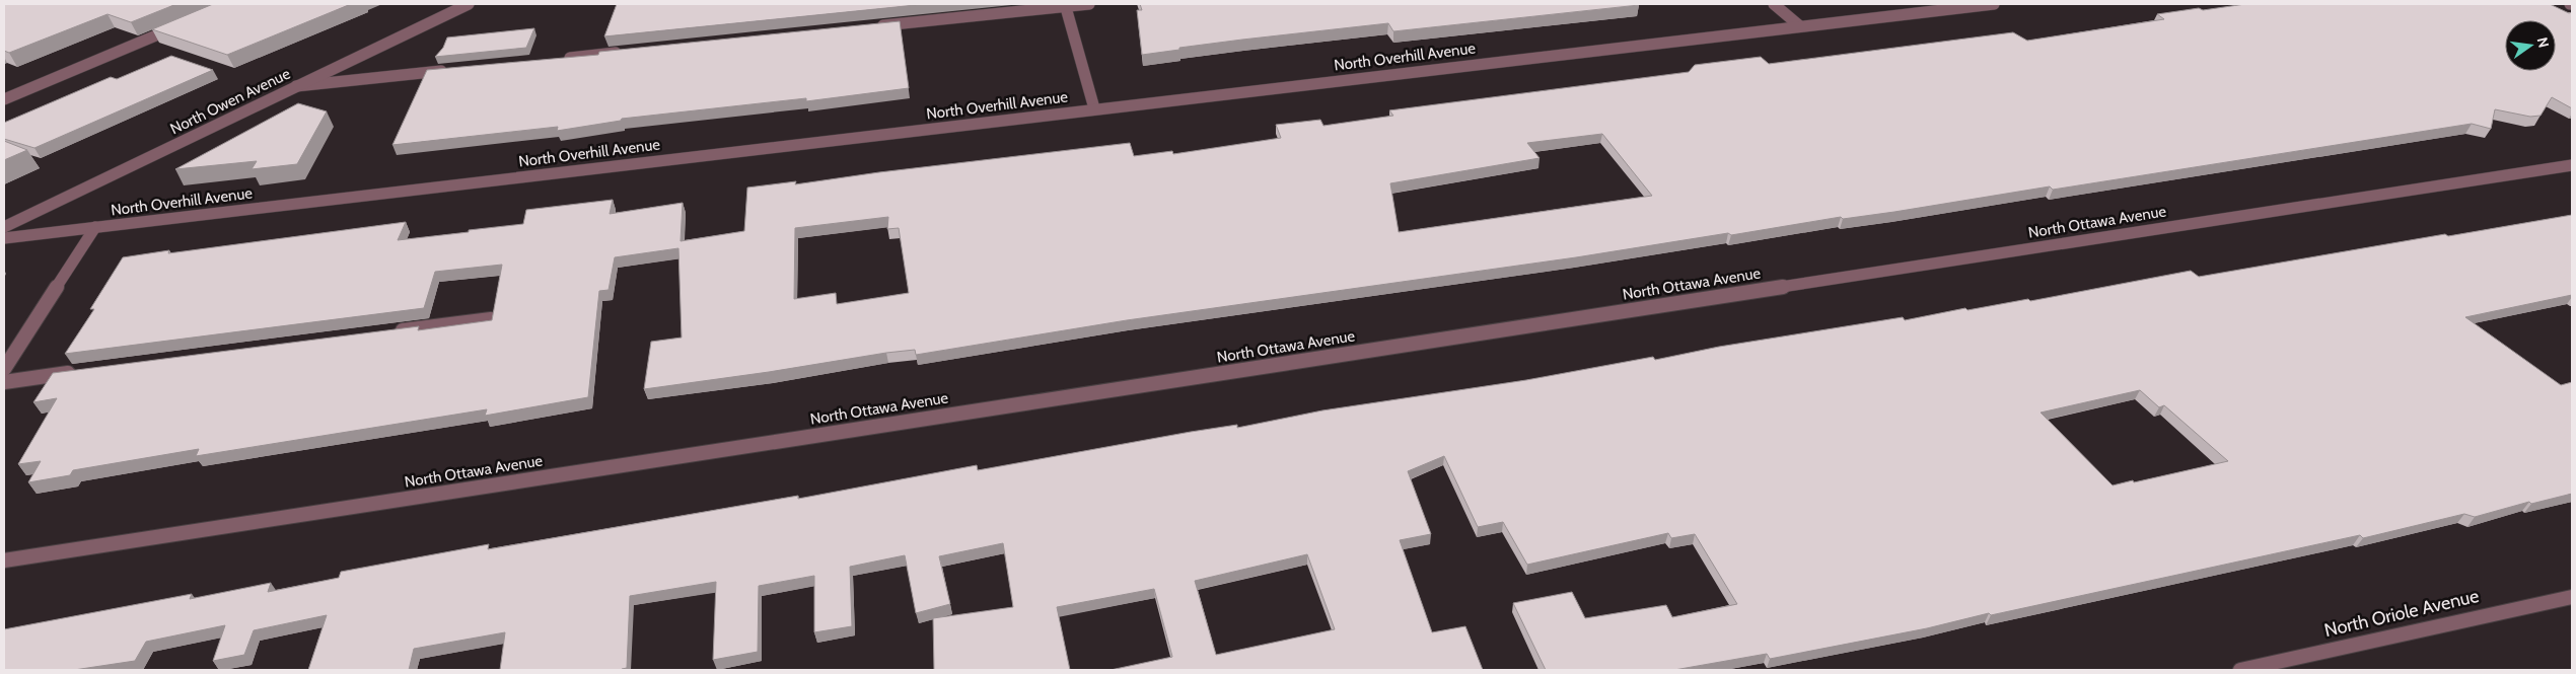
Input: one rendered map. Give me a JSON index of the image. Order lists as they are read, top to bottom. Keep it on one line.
{"streets":{"street":["North Overhill Avenue","North Owen Avenue","North Ottawa Avenue","North Oriole Avenue"]},"north":"right"}
